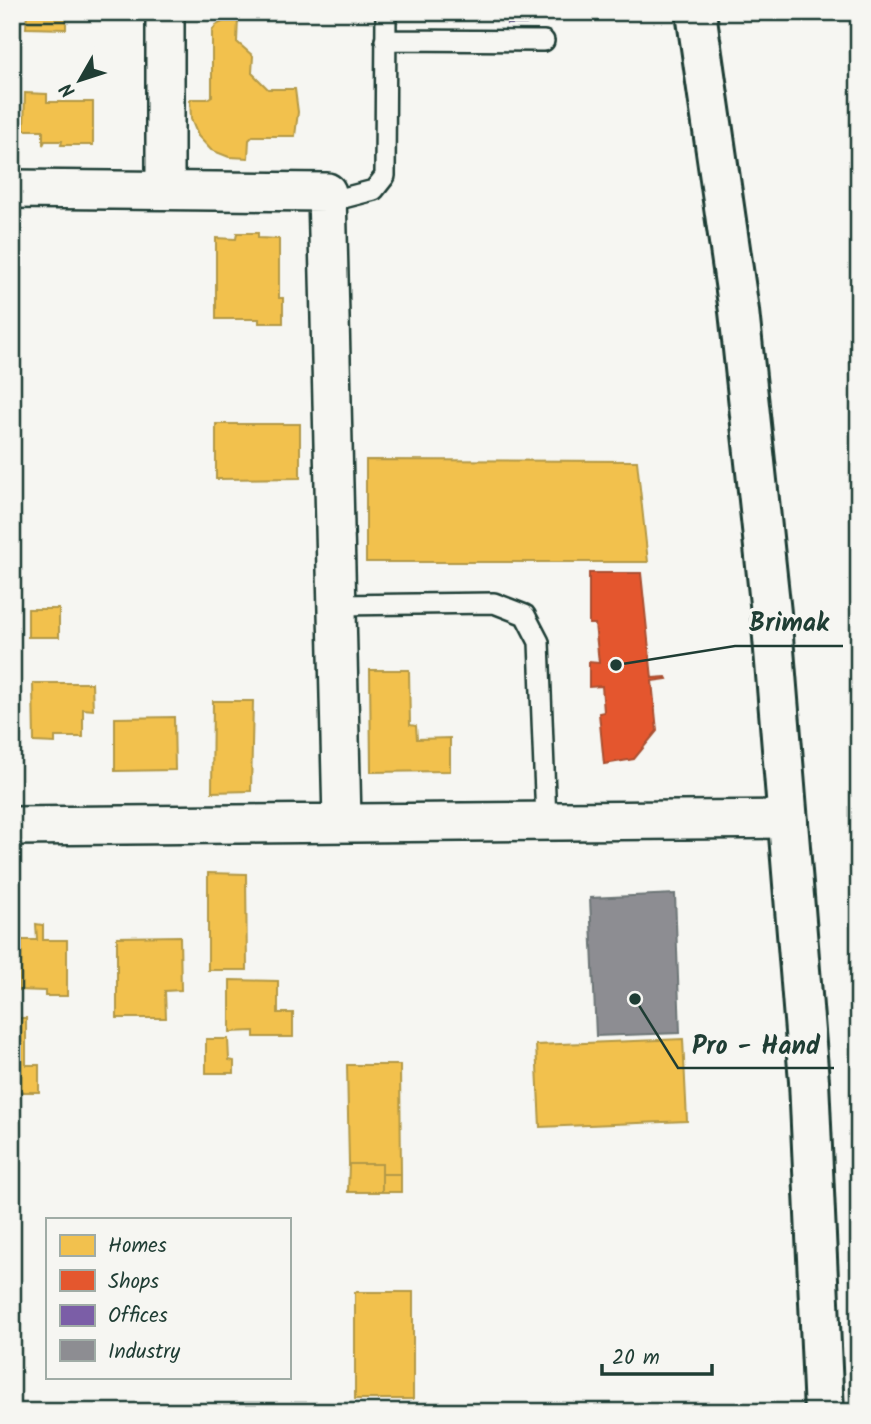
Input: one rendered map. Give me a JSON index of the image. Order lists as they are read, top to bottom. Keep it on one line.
{"places":["Brimak","Pro - Hand"],"legend":["Homes","Shops","Offices","Industry"],"scale_bar":"20 m","north":"bottom left"}
